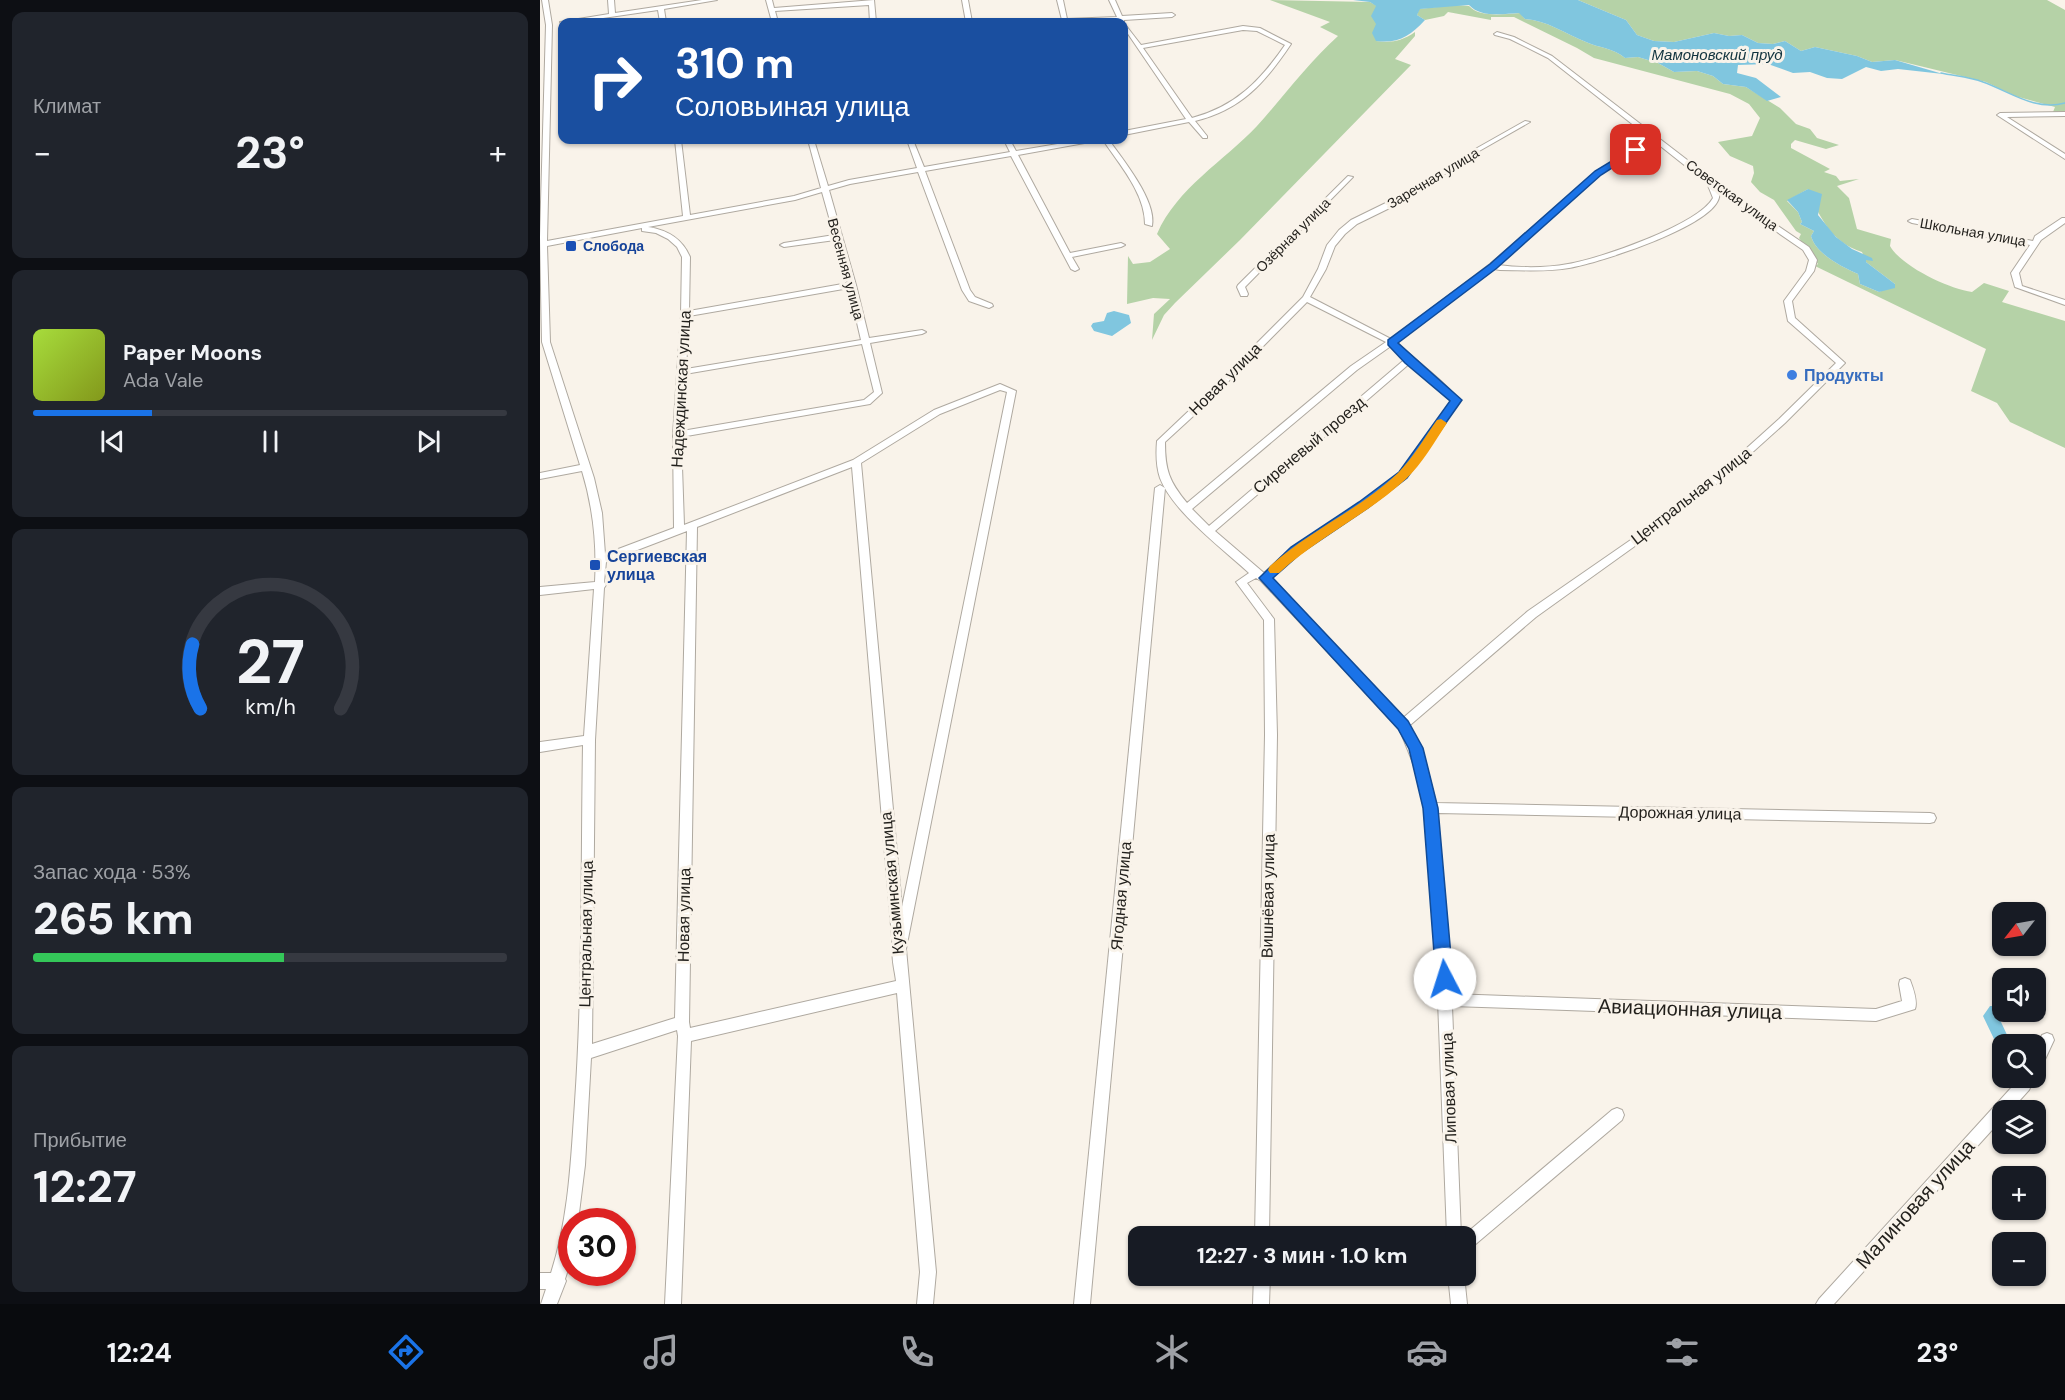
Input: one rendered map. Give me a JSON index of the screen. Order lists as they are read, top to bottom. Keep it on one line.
{"streets":{"street":["Заречная улица","Советская улица","Школьная улица","Озёрная улица","Весенняя улица","Новая улица","Надеждинская улица","Сиреневый проезд","Центральная улица","Дорожная улица","Кузьминская улица","Ягодная улица","Вишнёвая улица","Авиационная улица","Липовая улица","Малиновая улица"]},"crossings":[["Заречная улица","Новая улица"],["Советская улица","Центральная улица"],["Весенняя улица","Надеждинская улица"],["Новая улица","Надеждинская улица"],["Новая улица","Липовая улица"],["Сиреневый проезд","Липовая улица"],["Центральная улица","Липовая улица"],["Дорожная улица","Липовая улица"],["Вишнёвая улица","Липовая улица"],["Авиационная улица","Липовая улица"]],"water":["Мамоновский пруд"],"places":{"transit":["Слобода","Сергиевская улица"],"other":["Продукты"]},"north":"bottom left","page":{"tile":["Климат",["Запас хода · 53%","265 km"],["Прибытие","12:27"]],"turn":["310 m","Соловьиная улица"],"heat":["−","23°","+"],"song":["Paper Moons","Ada Vale"],"map_buttons":["+","−"],"limit":"30","trip":"12:27 · 3 мин · 1.0 km","tabs":["12:24","23°"],"gauge":["27","km/h"]}}
